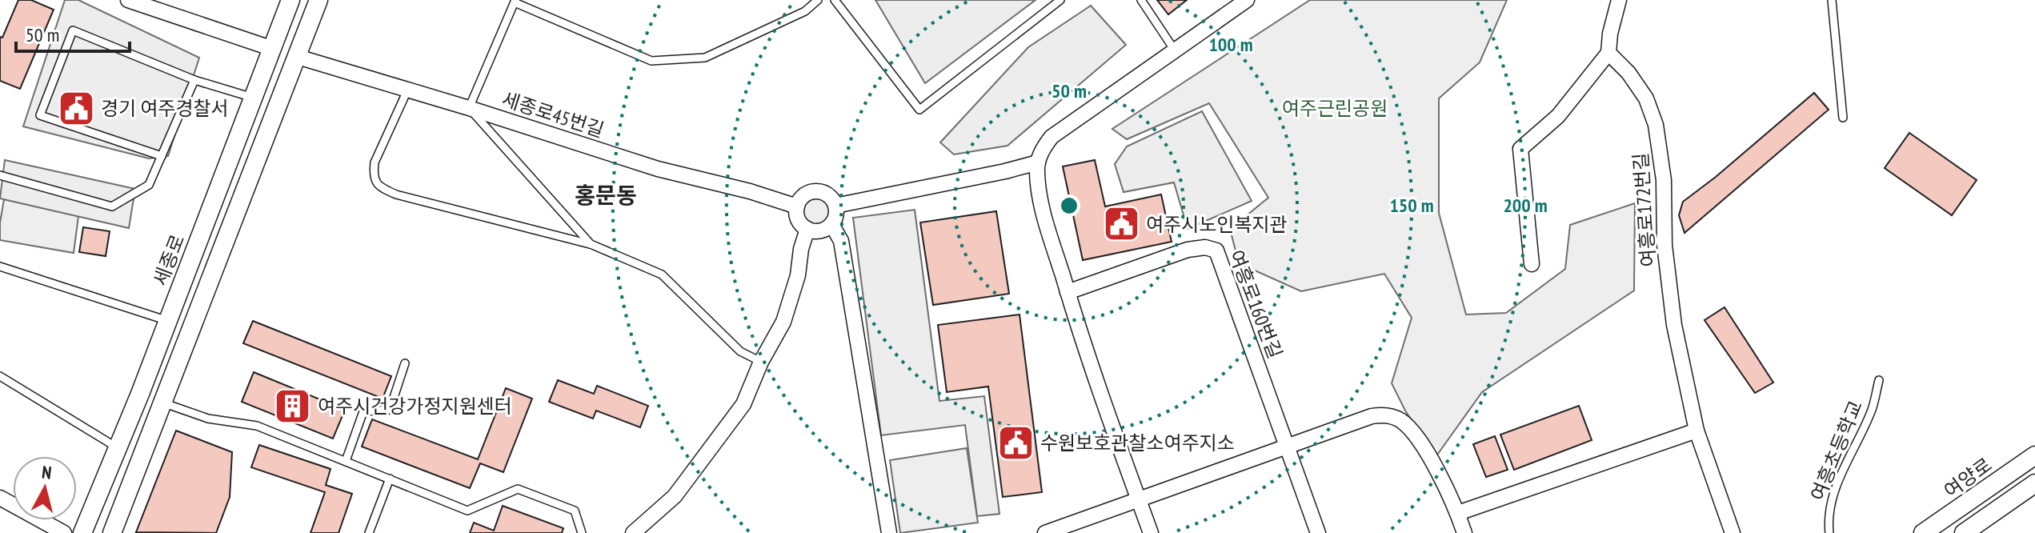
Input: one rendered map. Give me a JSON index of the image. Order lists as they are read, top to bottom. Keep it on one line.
{"streets":{"street":["세종로45번길","여흥로172번길","세종로","여흥로160번길","여양로"],"lane":["여흥초등학교"]},"districts":["홍문동"],"parks":["여주근린공원"],"places":{"public building":["경기 여주경찰서","여주시노인복지관","수원보호관찰소여주지소"],"building":["여주시건강가정지원센터"]},"scale_bar":"50 m","north":"top","rings":["100 m","50 m","150 m","200 m"]}
